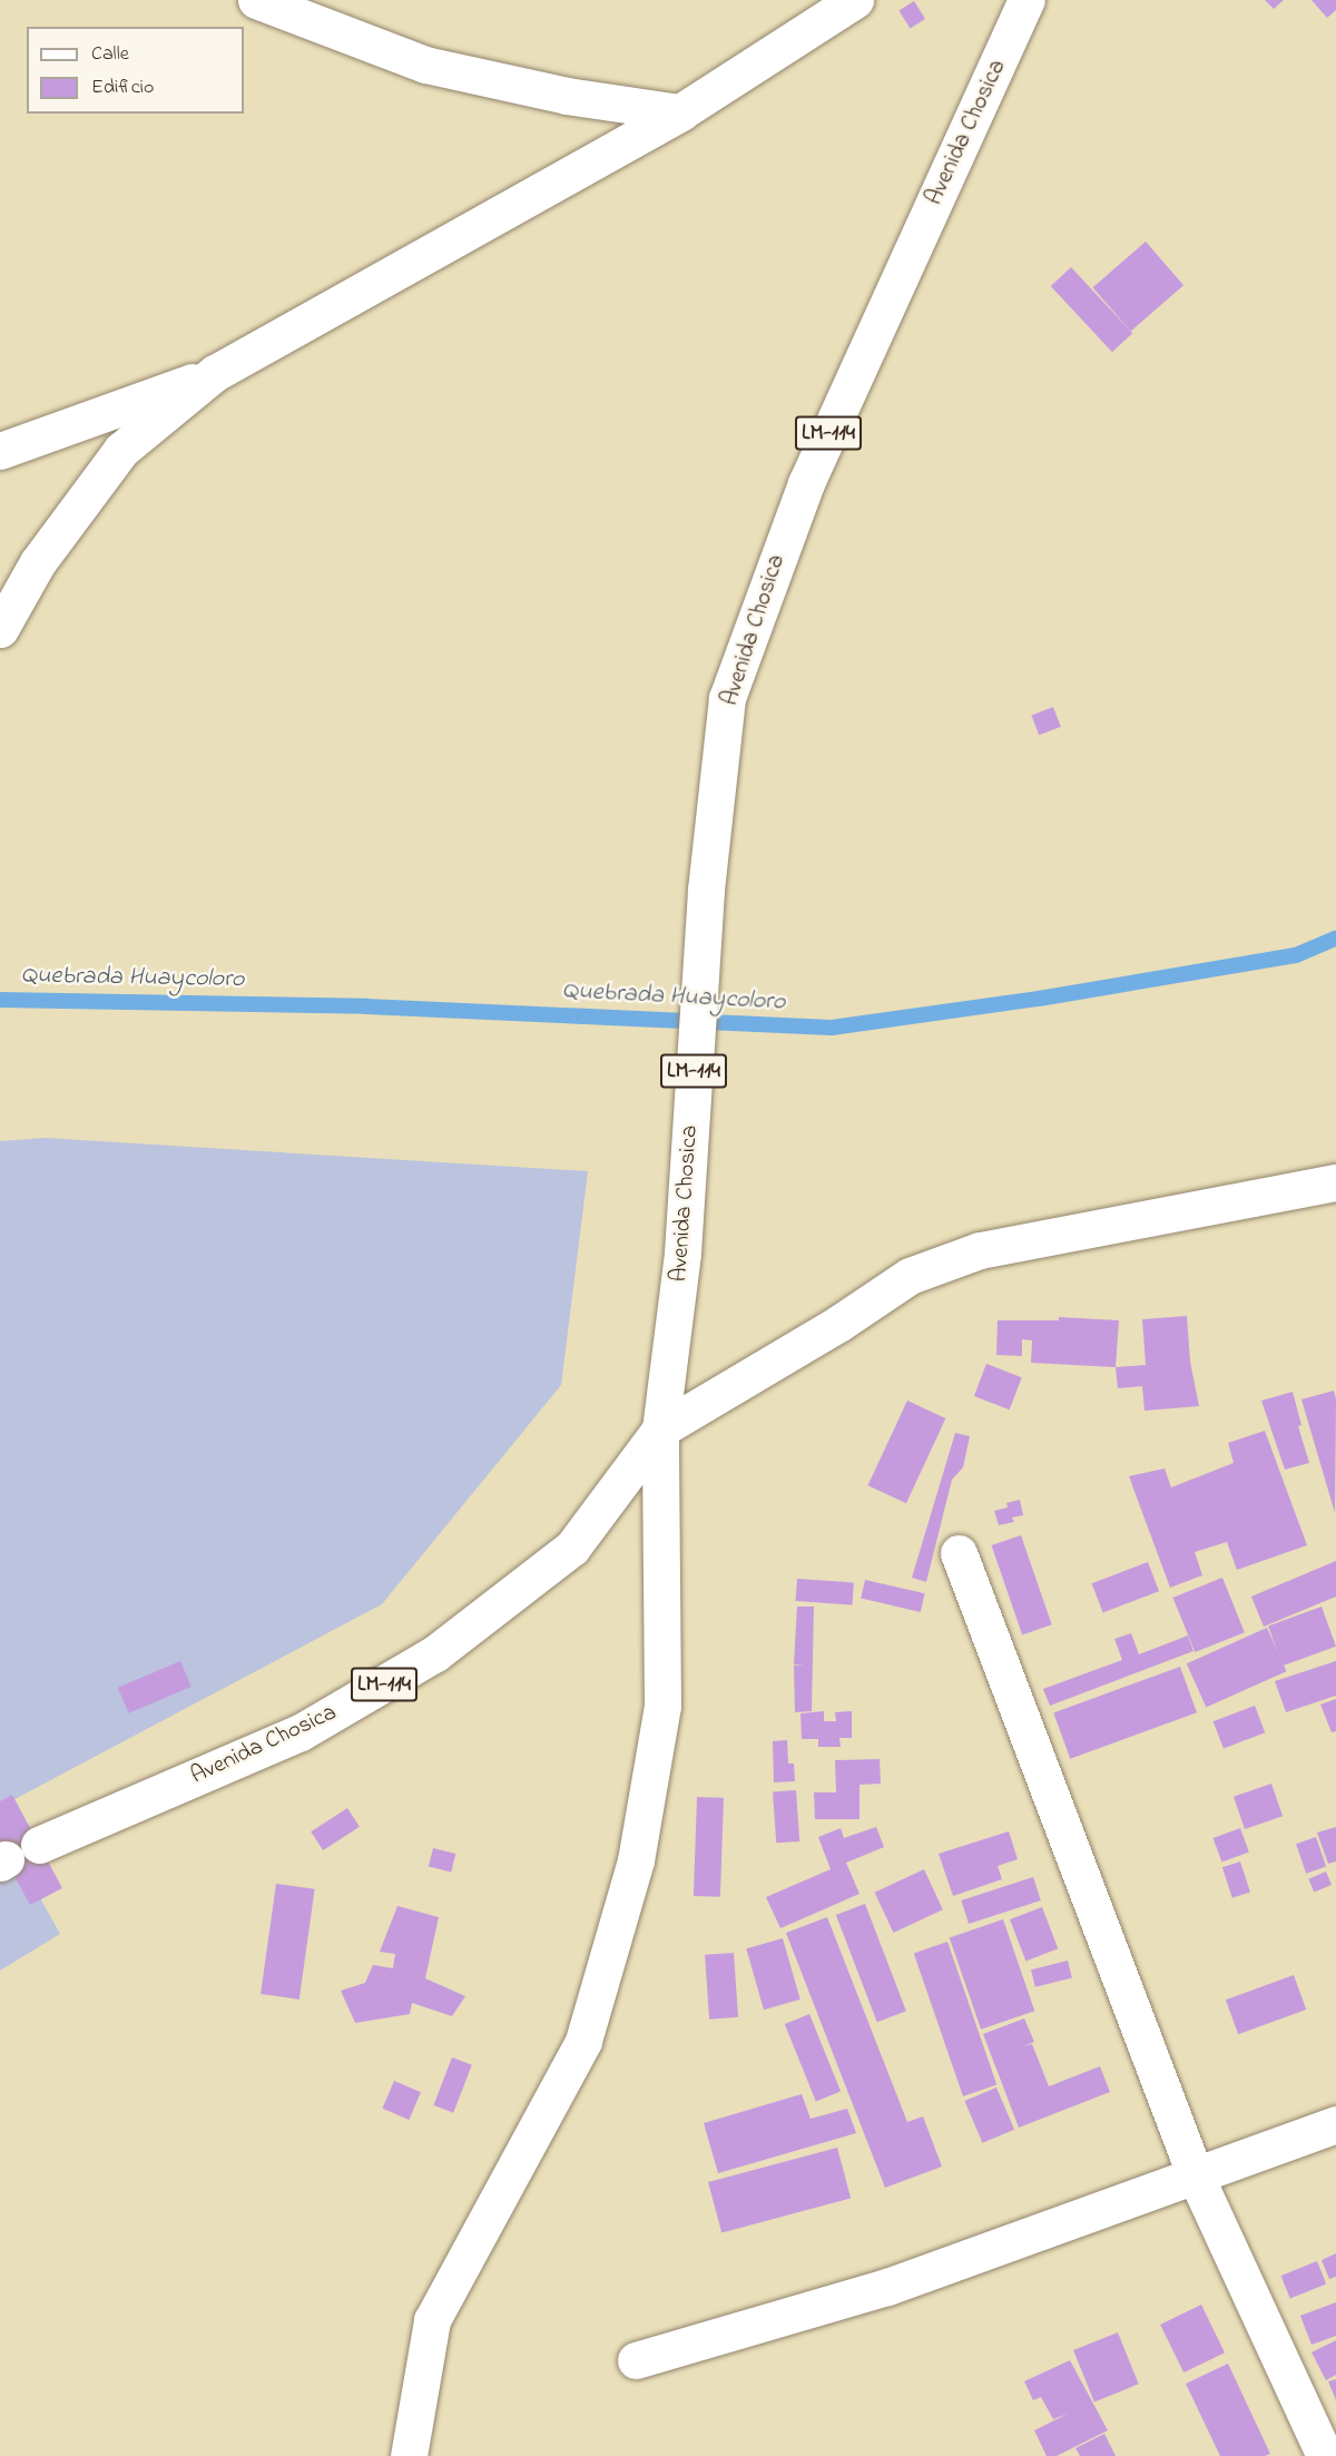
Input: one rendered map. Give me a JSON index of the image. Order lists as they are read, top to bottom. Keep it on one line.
{"streets":{"main road":["Avenida Chosica","LM-114"]},"water":["Quebrada Huaycoloro"],"legend":["Calle","Edificio"]}
